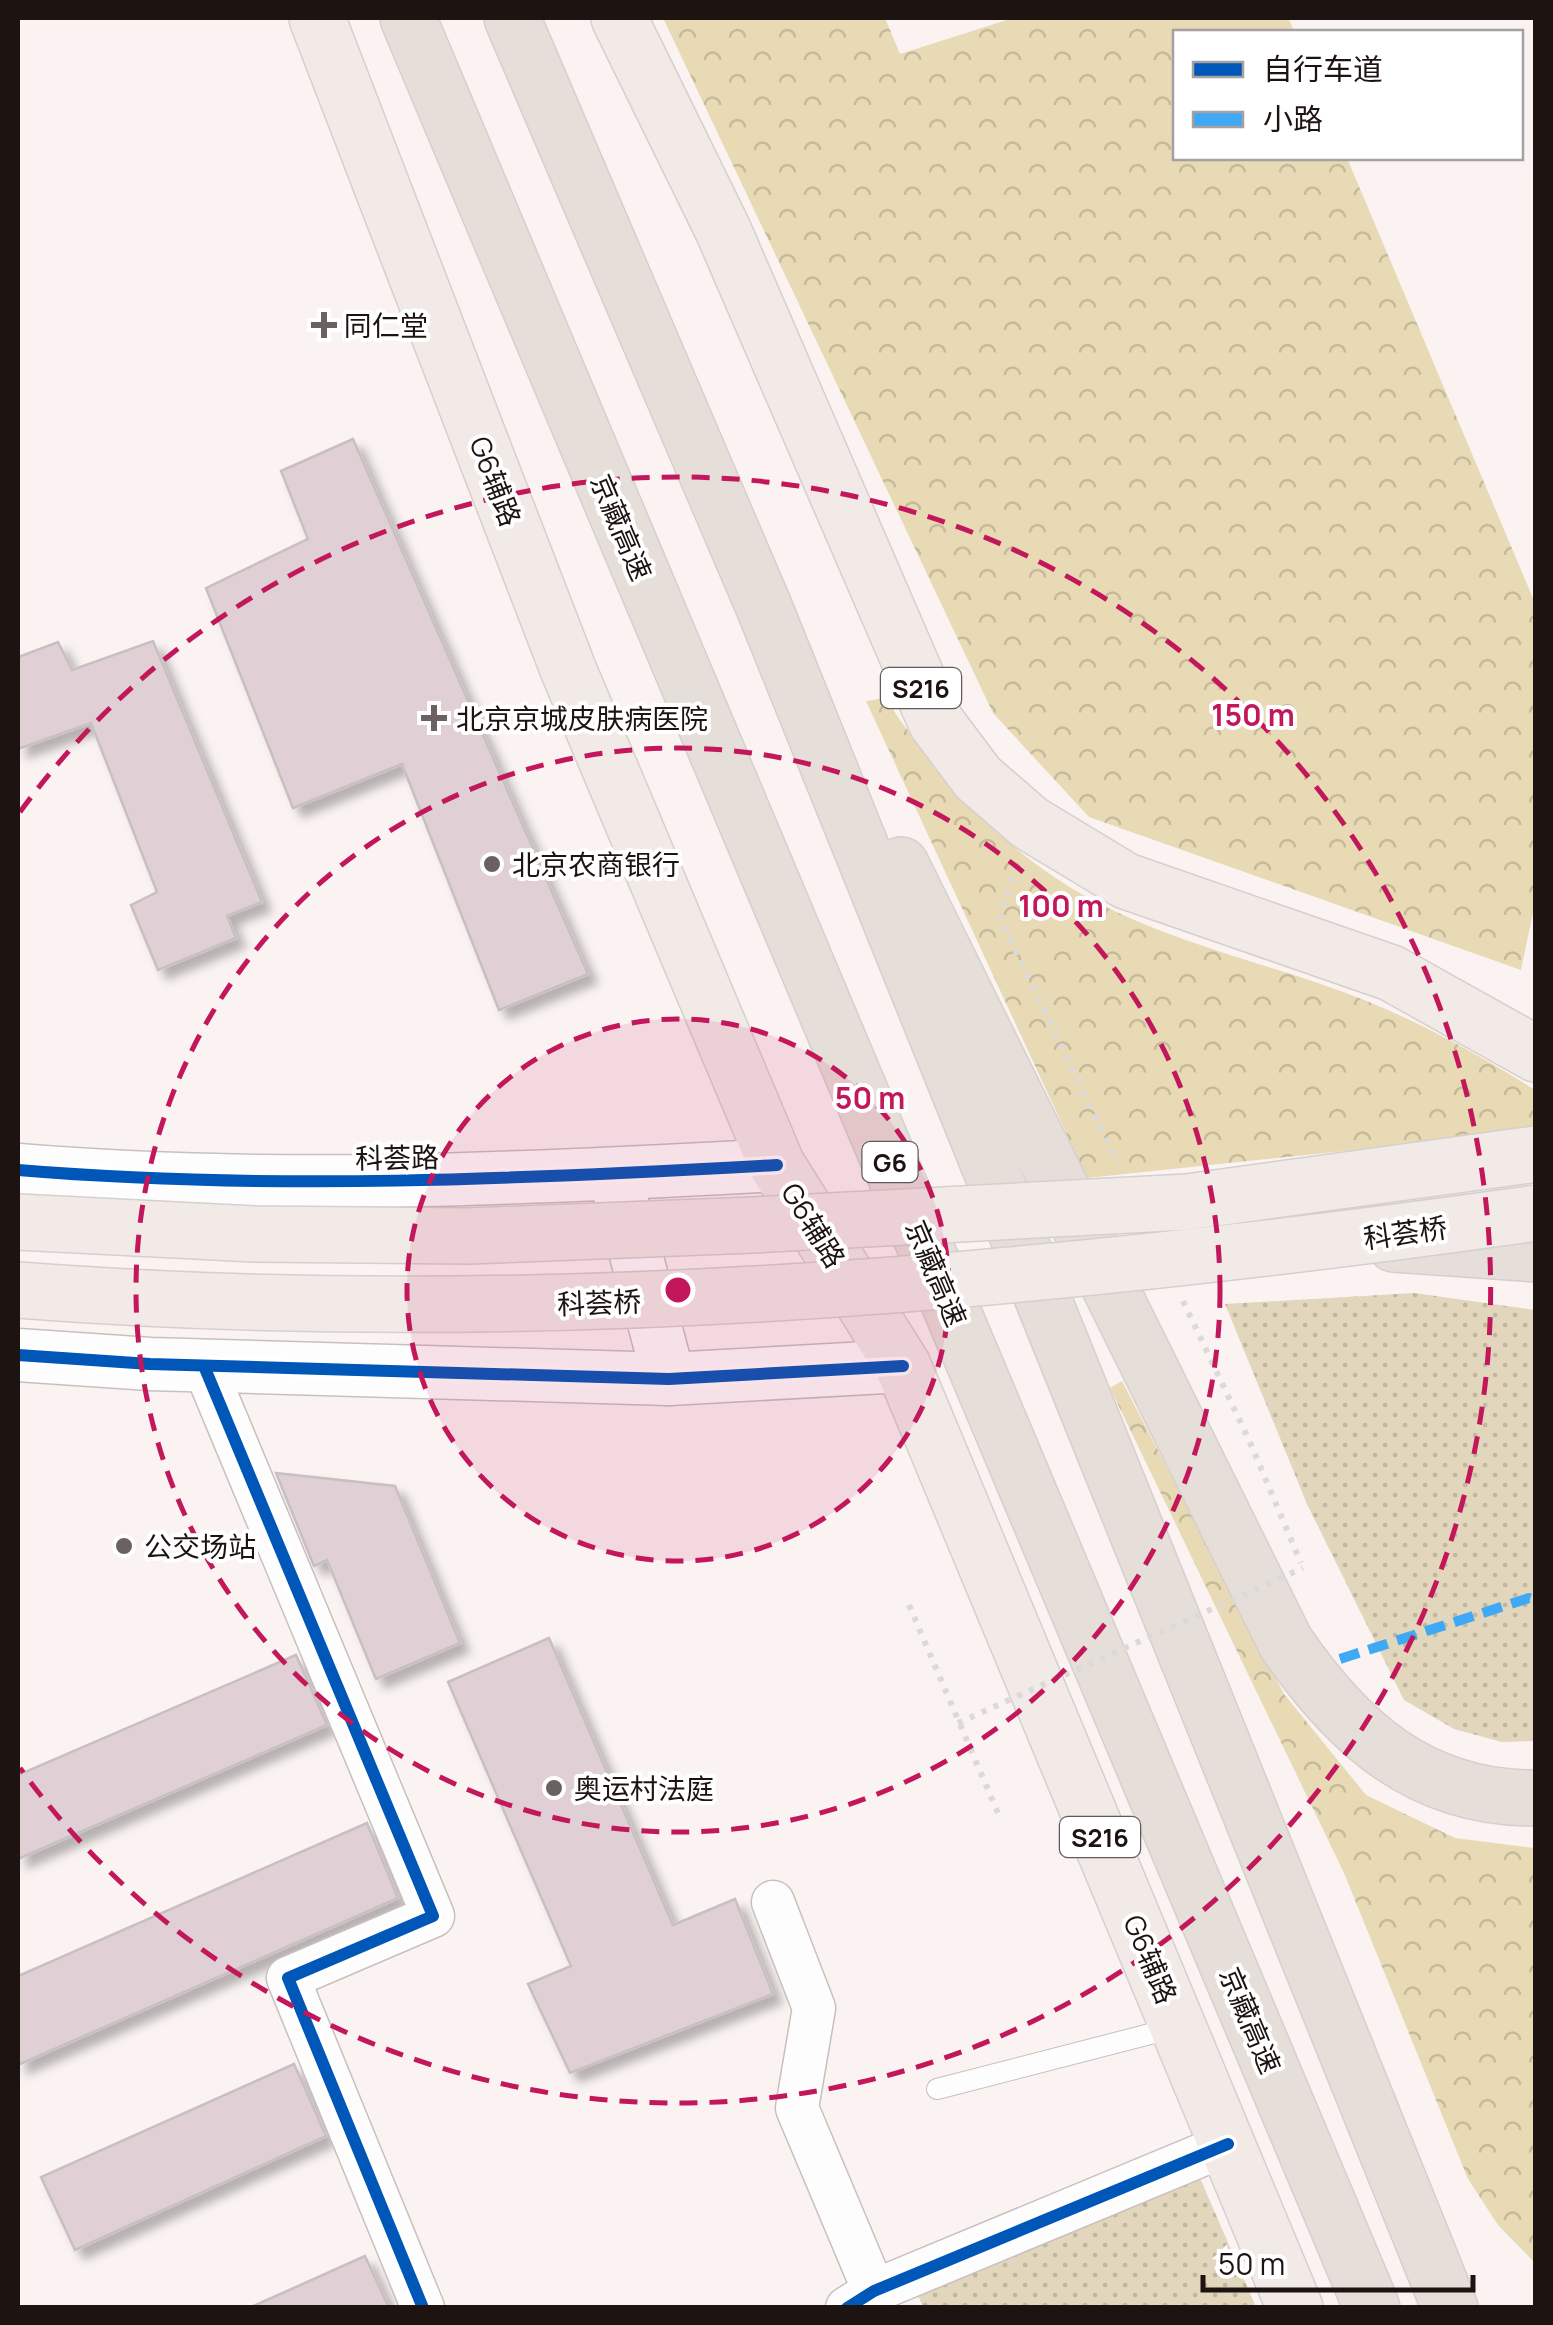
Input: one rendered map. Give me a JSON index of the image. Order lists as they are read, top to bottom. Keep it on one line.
{"streets":{"highway":["京藏高速","G6"],"main road":["G6辅路","S216","科荟桥"],"street":["科荟路"]},"crossings":[["G6辅路","科荟路"]],"places":{"health":["同仁堂","北京京城皮肤病医院"],"other":["北京农商银行","公交场站","奥运村法庭"]},"legend":["自行车道","小路"],"scale_bar":"50 m","rings":["150 m","100 m","50 m"]}
